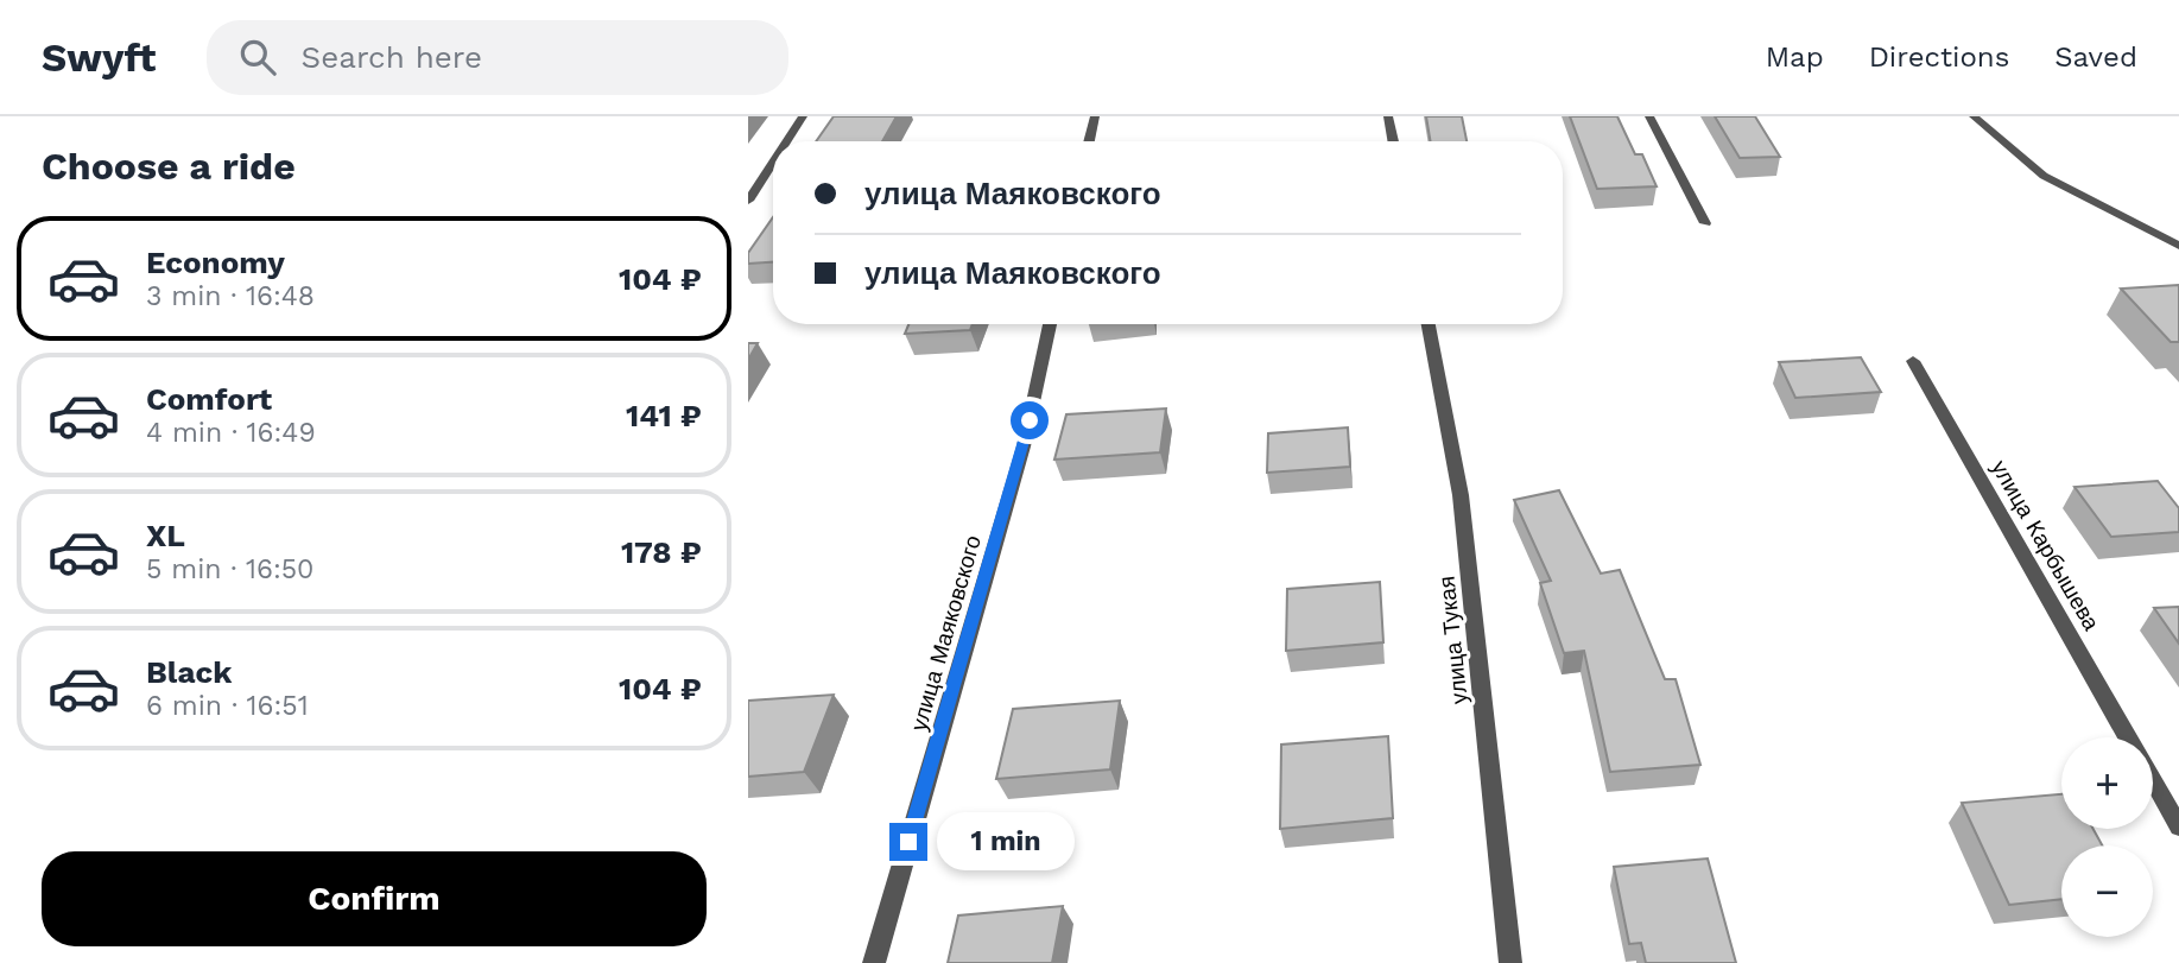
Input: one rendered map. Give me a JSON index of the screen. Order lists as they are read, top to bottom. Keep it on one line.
{"streets":{"street":["улица Карбышева","улица Маяковского","улица Тукая"]},"page":{"header":"Swyft","search":"Search here","nav":["Map","Directions","Saved"],"heading":"Choose a ride","banner":["улица Маяковского","улица Маяковского"],"list":[{"name":"Economy","note":"3 min · 16:48","value":"104 ₽"},{"name":"Comfort","note":"4 min · 16:49","value":"141 ₽"},{"name":"XL","note":"5 min · 16:50","value":"178 ₽"},{"name":"Black","note":"6 min · 16:51","value":"104 ₽"}],"map_buttons":["+","−"],"bubble":"1 min","buttons":"Confirm"}}
